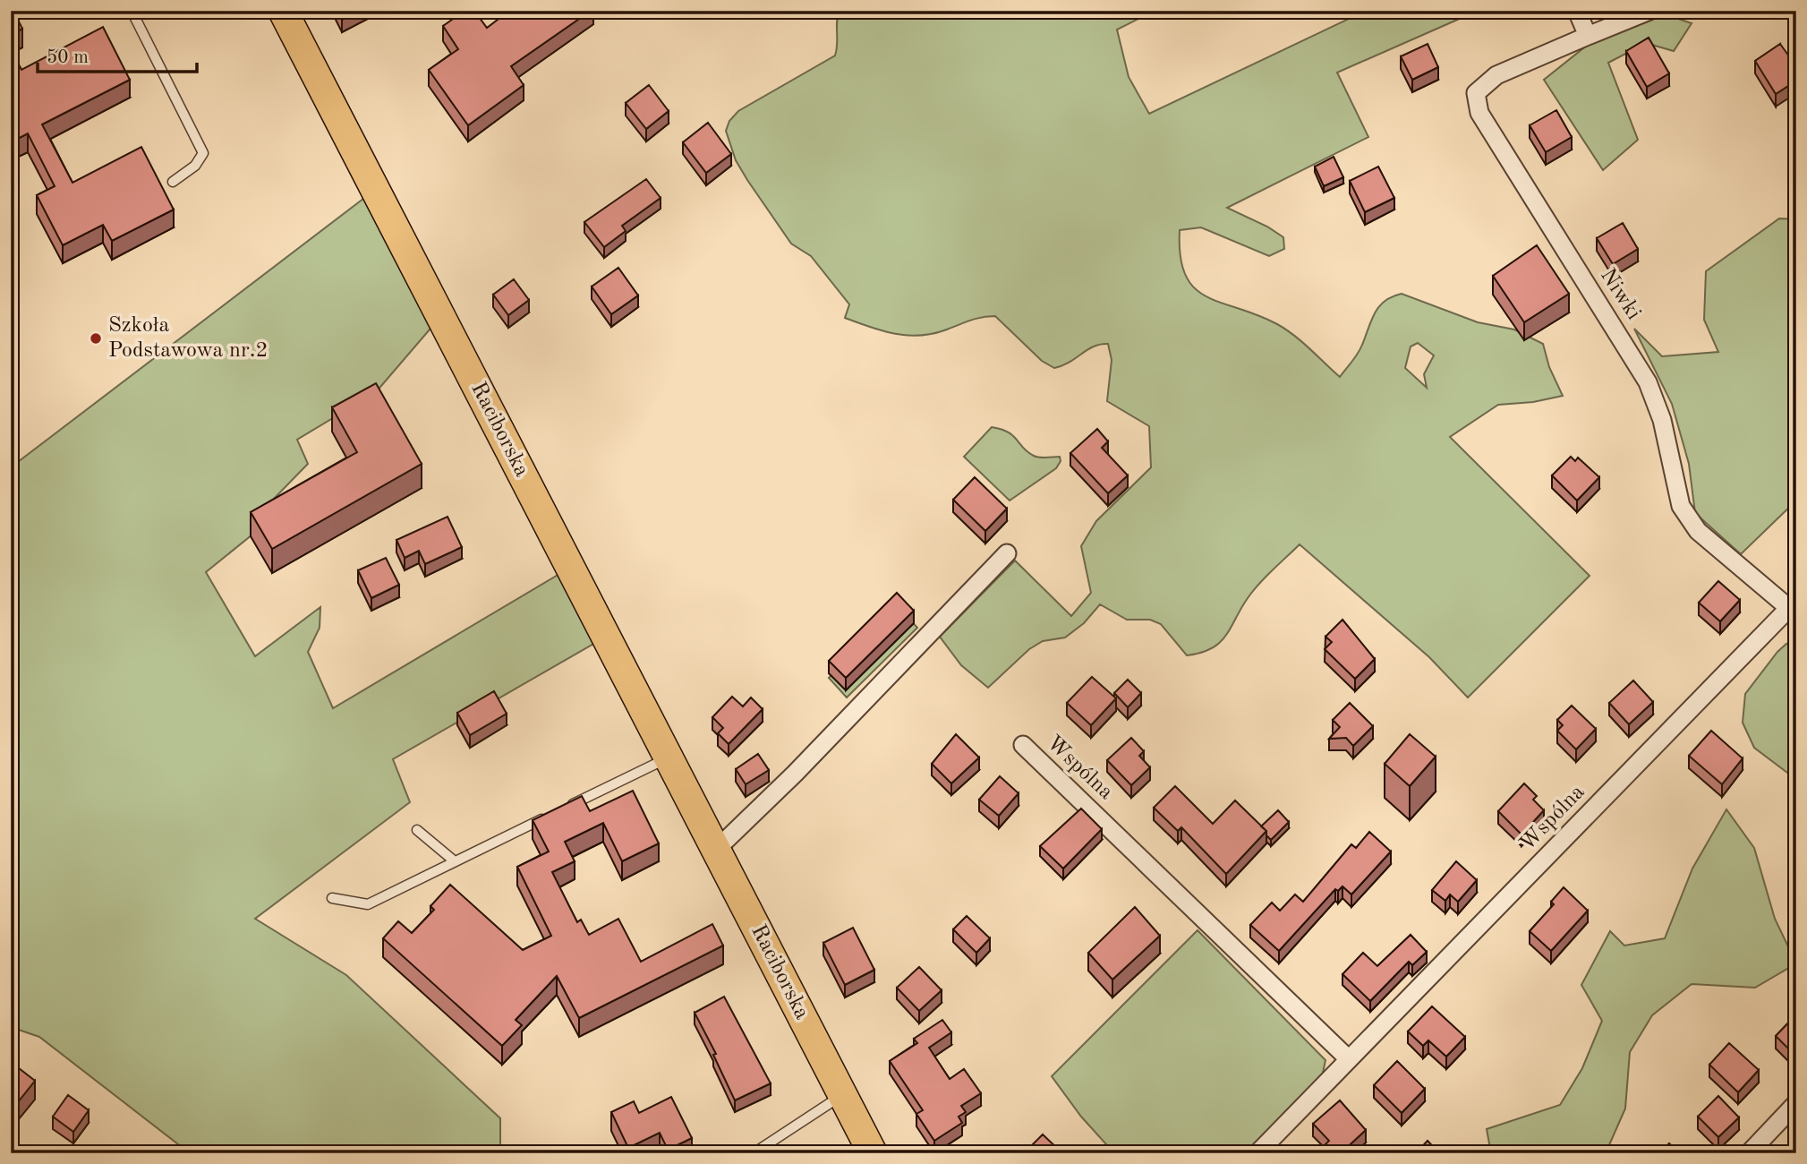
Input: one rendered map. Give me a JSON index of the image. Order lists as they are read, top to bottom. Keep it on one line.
{"streets":{"main road":["Raciborska"],"street":["Niwki","Wspólna"]},"crossings":[["Niwki","Wspólna"]],"places":["Szkoła Podstawowa nr.2"],"scale_bar":"50 m"}
